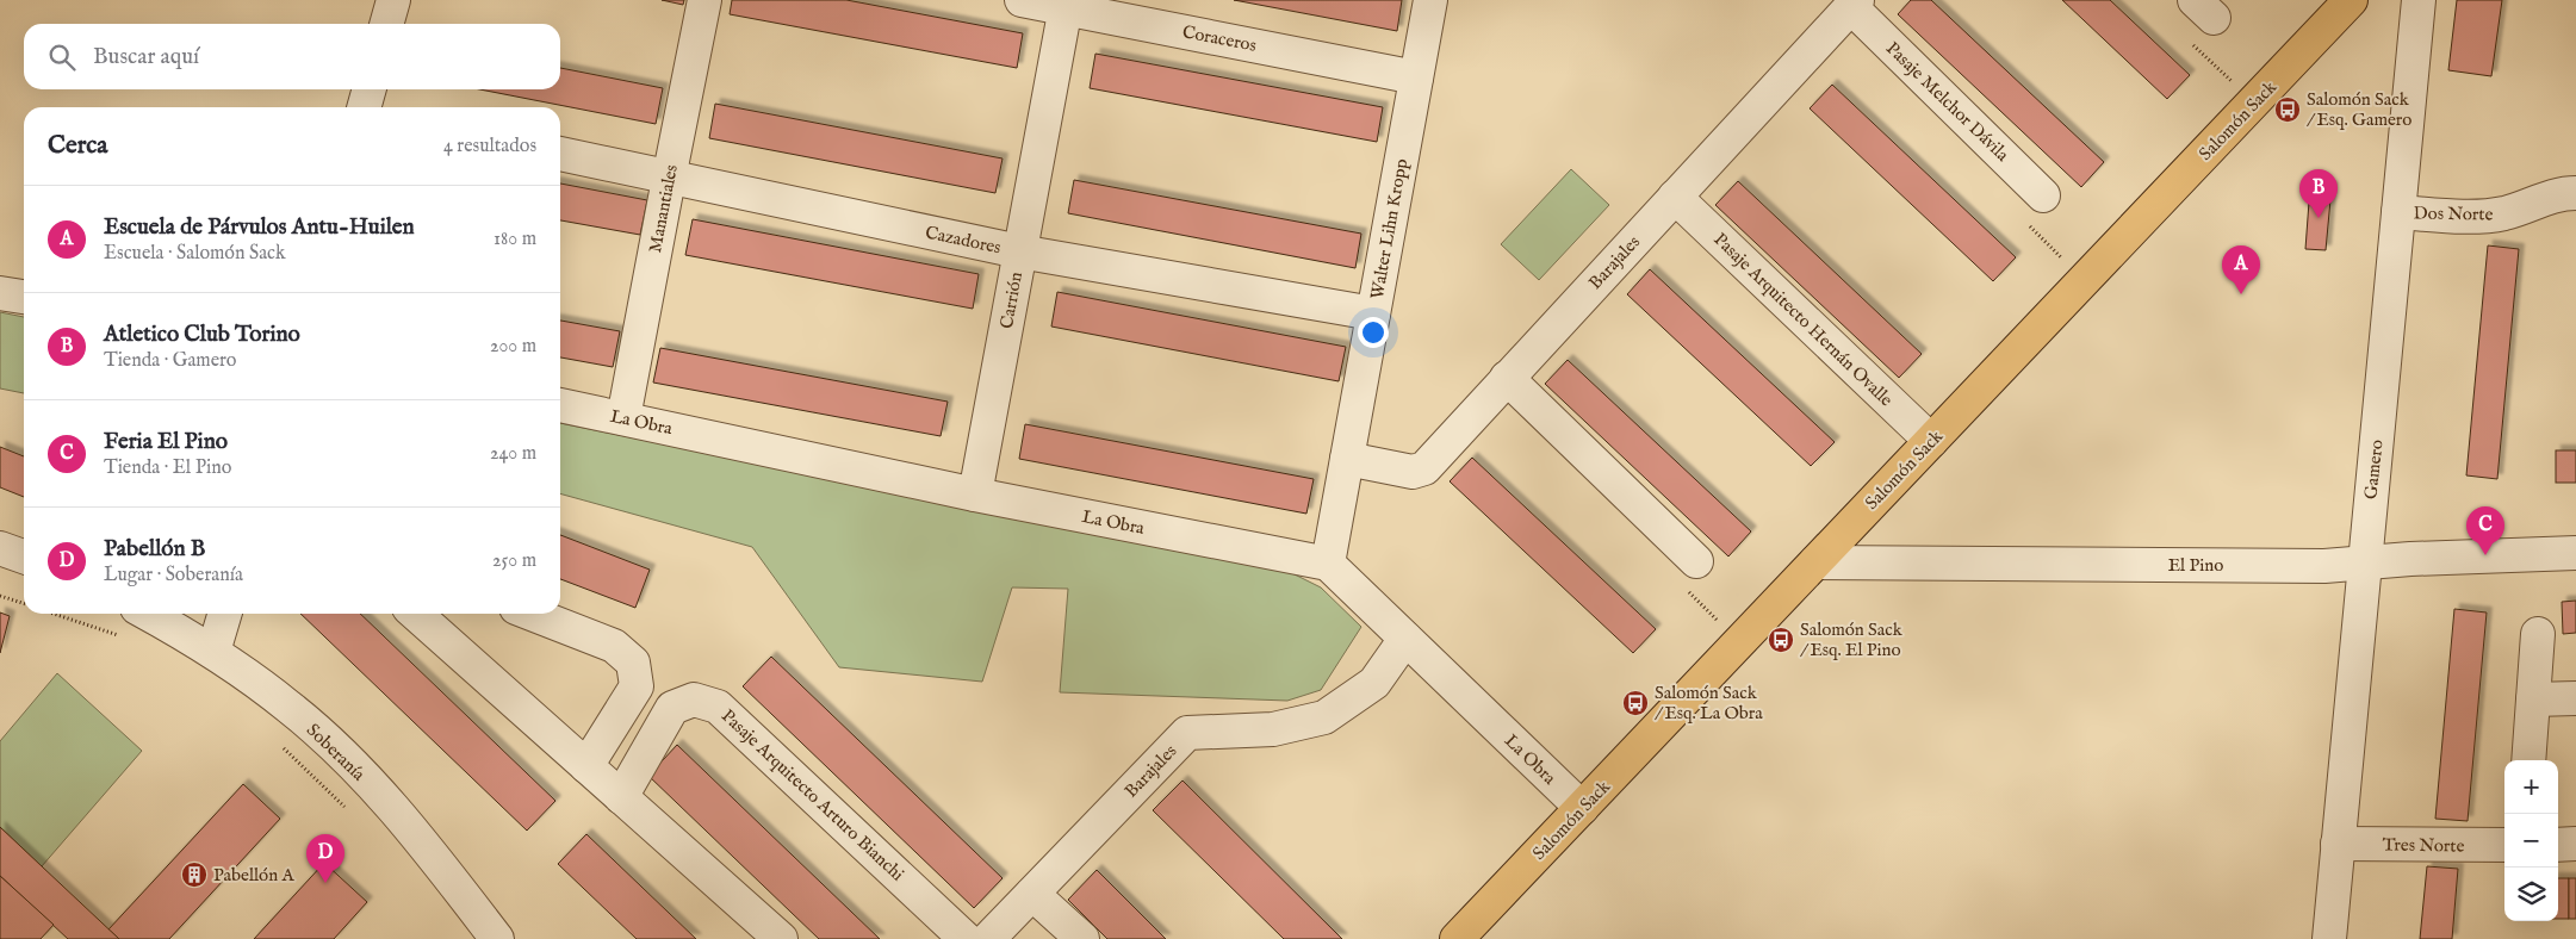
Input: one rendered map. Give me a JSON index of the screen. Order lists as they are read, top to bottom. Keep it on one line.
{"streets":{"main road":["Salomón Sack"],"street":["Coraceros","Pasaje Melchor Dávila","Manantiales","Dos Norte","Walter Lihn Kropp","Cazadores","Barajales","Carrión","Pasaje Arquitecto Hernán Ovalle","La Obra","Gamero","El Pino","Soberanía","Pasaje Arquitecto Arturo Bianchi","Tres Norte"]},"crossings":[["Coraceros","Walter Lihn Kropp"],["Coraceros","Carrión"],["Pasaje Melchor Dávila","Barajales"],["Salomón Sack","Pasaje Arquitecto Hernán Ovalle"],["Salomón Sack","La Obra"],["Salomón Sack","El Pino"],["Manantiales","Cazadores"],["Manantiales","La Obra"],["Dos Norte","Gamero"],["Walter Lihn Kropp","Cazadores"],["Walter Lihn Kropp","Barajales"],["Walter Lihn Kropp","La Obra"],["Cazadores","Carrión"],["Barajales","Pasaje Arquitecto Hernán Ovalle"],["Barajales","La Obra"],["Carrión","La Obra"],["Gamero","El Pino"],["Gamero","Tres Norte"]],"places":{"bus stop":["Salomón Sack / Esq. Gamero","Salomón Sack / Esq. El Pino","Salomón Sack / Esq. La Obra"],"building":["Pabellón A"]},"page":{"search":"Buscar aquí","heading":["Cerca","4 resultados"],"pins":["B","A","C","D"],"list":[{"mark":"A","name":"Escuela de Párvulos Antu-Huilen","note":"Escuela · Salomón Sack","value":"180 m"},{"mark":"B","name":"Atletico Club Torino","note":"Tienda · Gamero","value":"200 m"},{"mark":"C","name":"Feria El Pino","note":"Tienda · El Pino","value":"240 m"},{"mark":"D","name":"Pabellón B","note":"Lugar · Soberanía","value":"250 m"}],"map_buttons":["+","−"]}}
